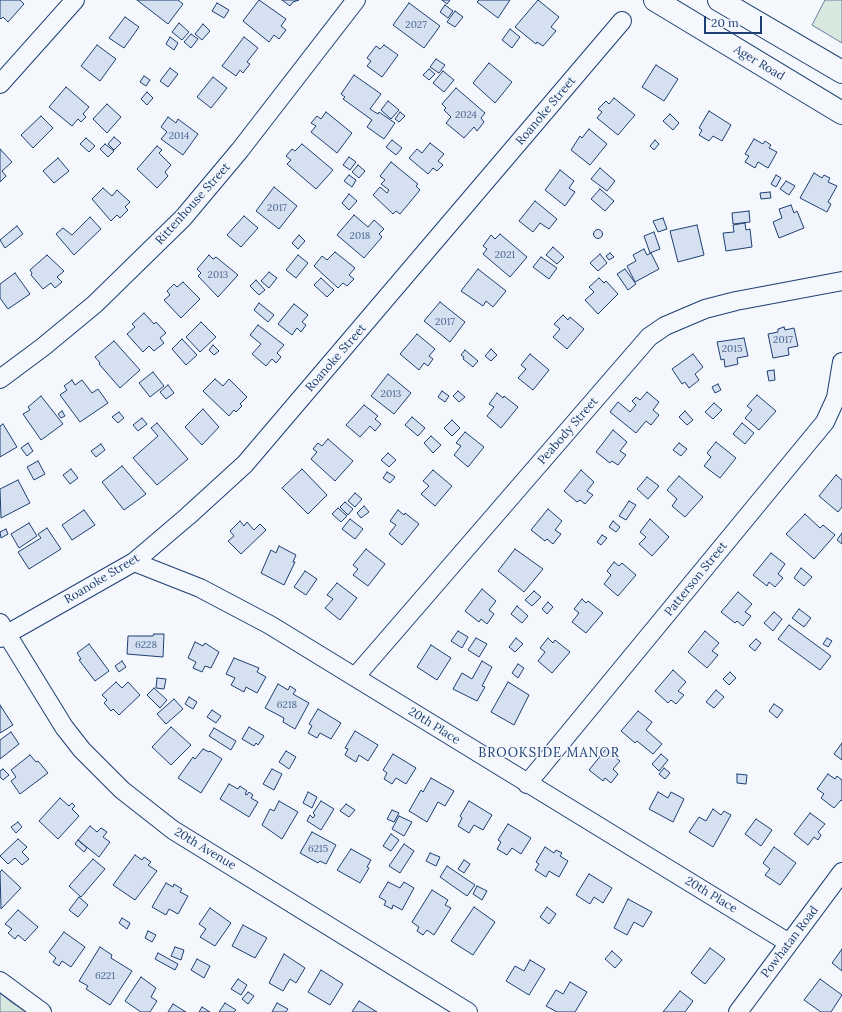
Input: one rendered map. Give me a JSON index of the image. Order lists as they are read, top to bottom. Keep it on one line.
{"streets":{"main road":["Ager Road"],"street":["Roanoke Street","Rittenhouse Street","Peabody Street","Patterson Street","20th Place","20th Avenue","Powhatan Road"]},"crossings":[["Roanoke Street","20th Place"],["Roanoke Street","20th Avenue"],["Peabody Street","20th Place"],["Patterson Street","20th Place"],["20th Place","Powhatan Road"]],"districts":["BROOKSIDE MANOR"],"house_numbers":["2027","2024","2014","2017","2018","2021","2013","2017","2017","2015","2013","6228","6218","6215","6221"],"scale_bar":"20 m"}
